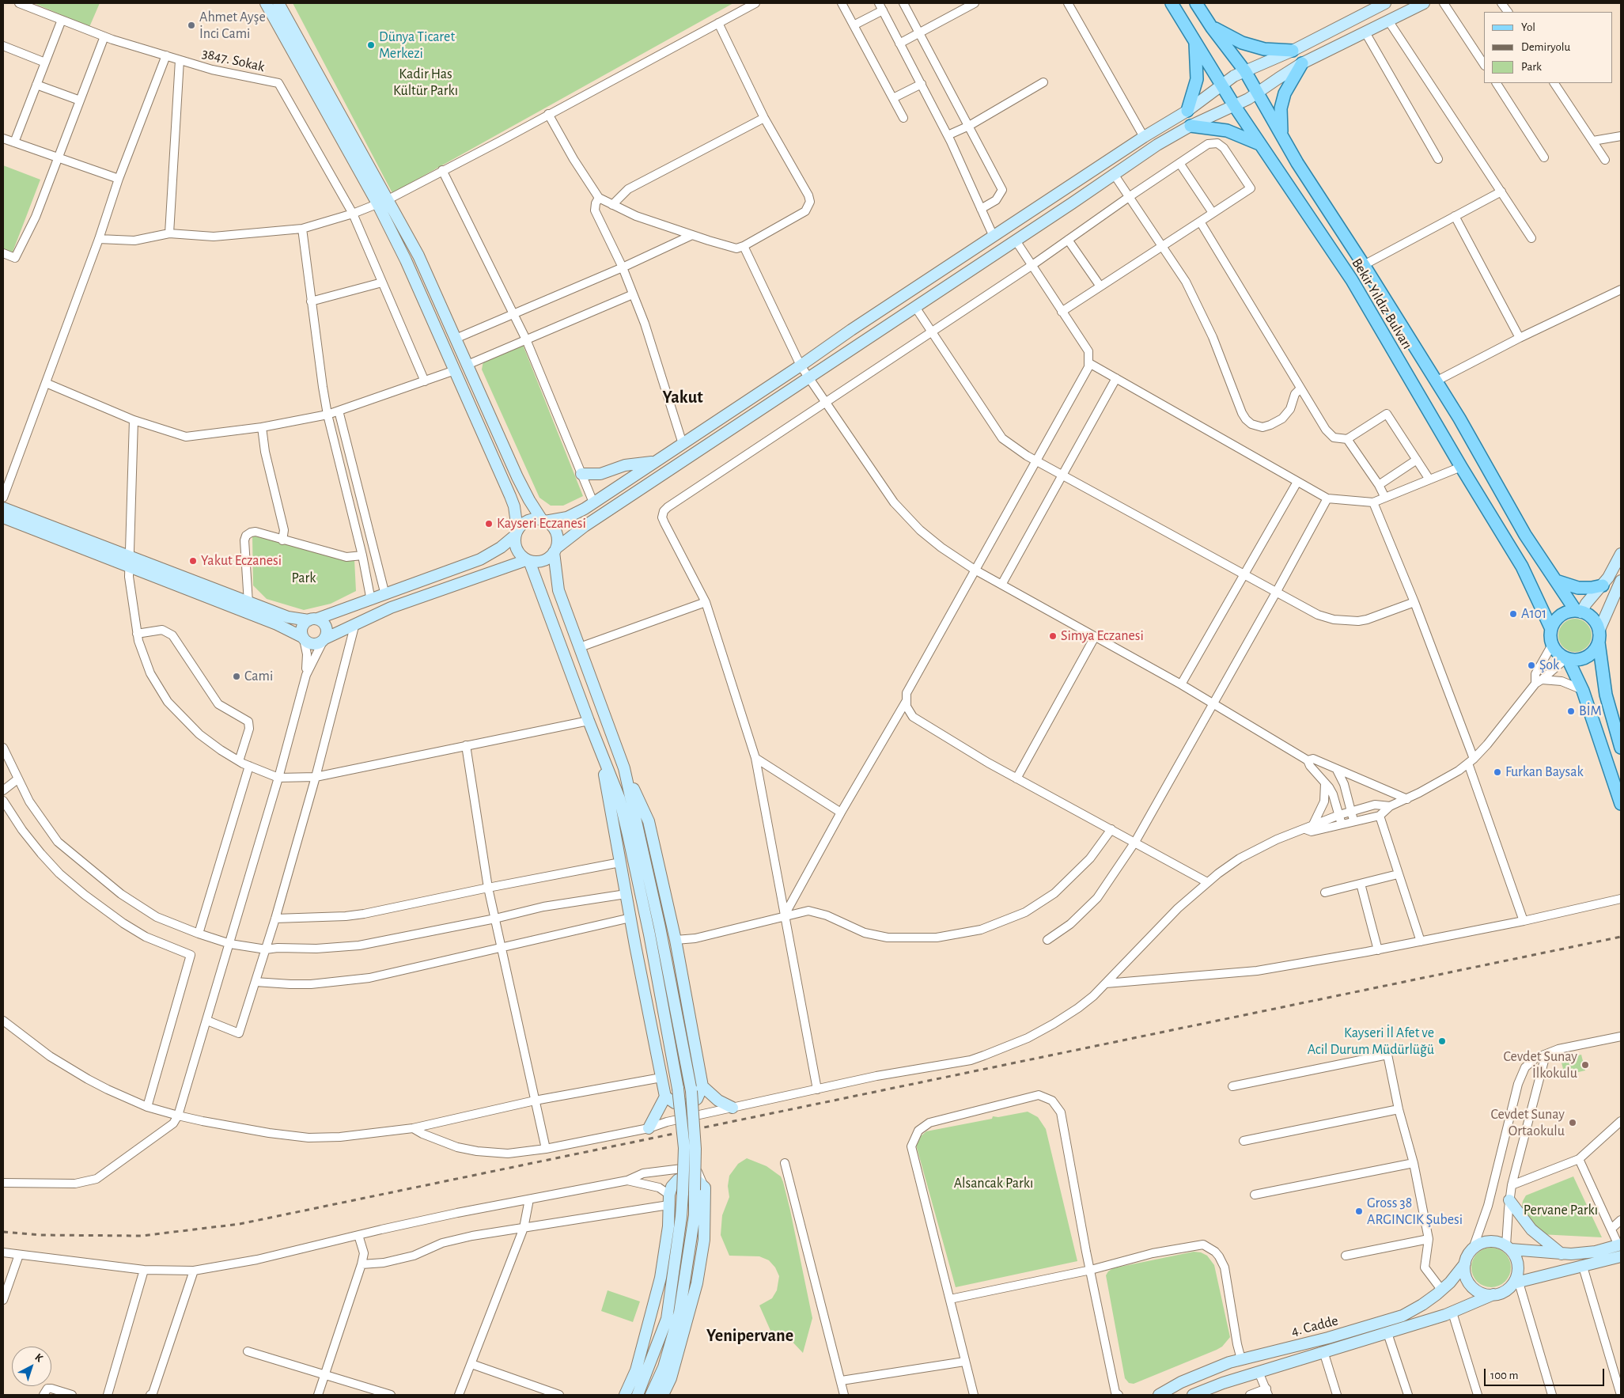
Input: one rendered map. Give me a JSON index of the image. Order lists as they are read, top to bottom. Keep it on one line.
{"streets":{"main road":["Bekir Yıldız Bulvarı"],"street":["3847. Sokak","4. Cadde"]},"districts":["Yakut","Yenipervane"],"parks":["Kadir Has Kültür Parkı","Park","Alsancak Parkı","Pervane Parkı"],"places":["Ahmet Ayşe İnci Cami","Dünya Ticaret Merkezi","Kayseri Eczanesi","Yakut Eczanesi","A101","Simya Eczanesi","Şok","Cami","BİM","Furkan Baysak","Kayseri İl Afet ve Acil Durum Müdürlüğü","Cevdet Sunay İlkokulu","Cevdet Sunay Ortaokulu","Gross 38 ARGINCIK Şubesi"],"legend":["Yol","Demiryolu","Park"],"scale_bar":"100 m","north":"top right"}
